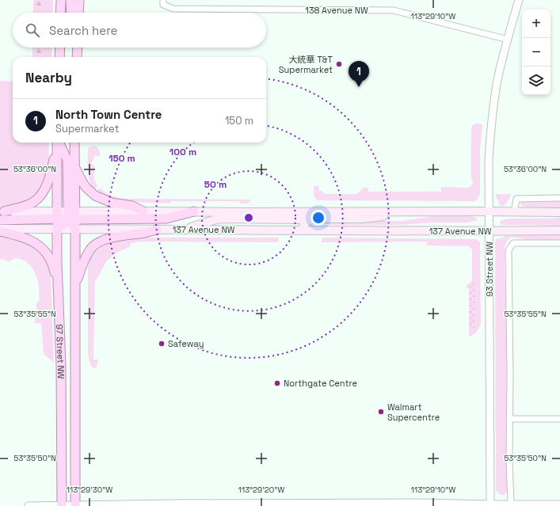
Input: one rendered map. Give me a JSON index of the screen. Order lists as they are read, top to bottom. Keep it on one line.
{"streets":{"main road":["137 Avenue NW","97 Street NW"],"street":["138 Avenue NW","93 Street NW"]},"crossings":[["138 Avenue NW","93 Street NW"],["137 Avenue NW","93 Street NW"],["137 Avenue NW","97 Street NW"]],"places":["大統華 T&T Supermarket","Safeway","Northgate Centre","Walmart Supercentre"],"page":{"map_buttons":["+","−"],"search":"Search here","heading":"Nearby","pins":"1","list":[{"mark":"1","name":"North Town Centre","note":"Supermarket","value":"150 m"}]},"coordinates":["113°29'10\"W","53°36'00\"N","53°35'55\"N","53°35'50\"N","113°29'30\"W","113°29'20\"W"],"rings":["100 m","150 m","50 m"]}
